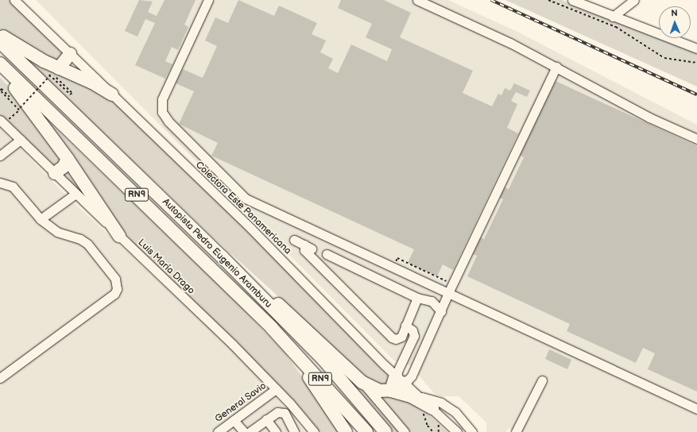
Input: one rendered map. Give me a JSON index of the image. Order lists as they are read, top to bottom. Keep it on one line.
{"streets":{"highway":["RN9","Autopista Pedro Eugenio Aramburu"],"street":["Colectora Este Panamericana","Luis María Drago","General Savio"]},"crossings":[["Luis María Drago","General Savio"]],"north":"top"}
